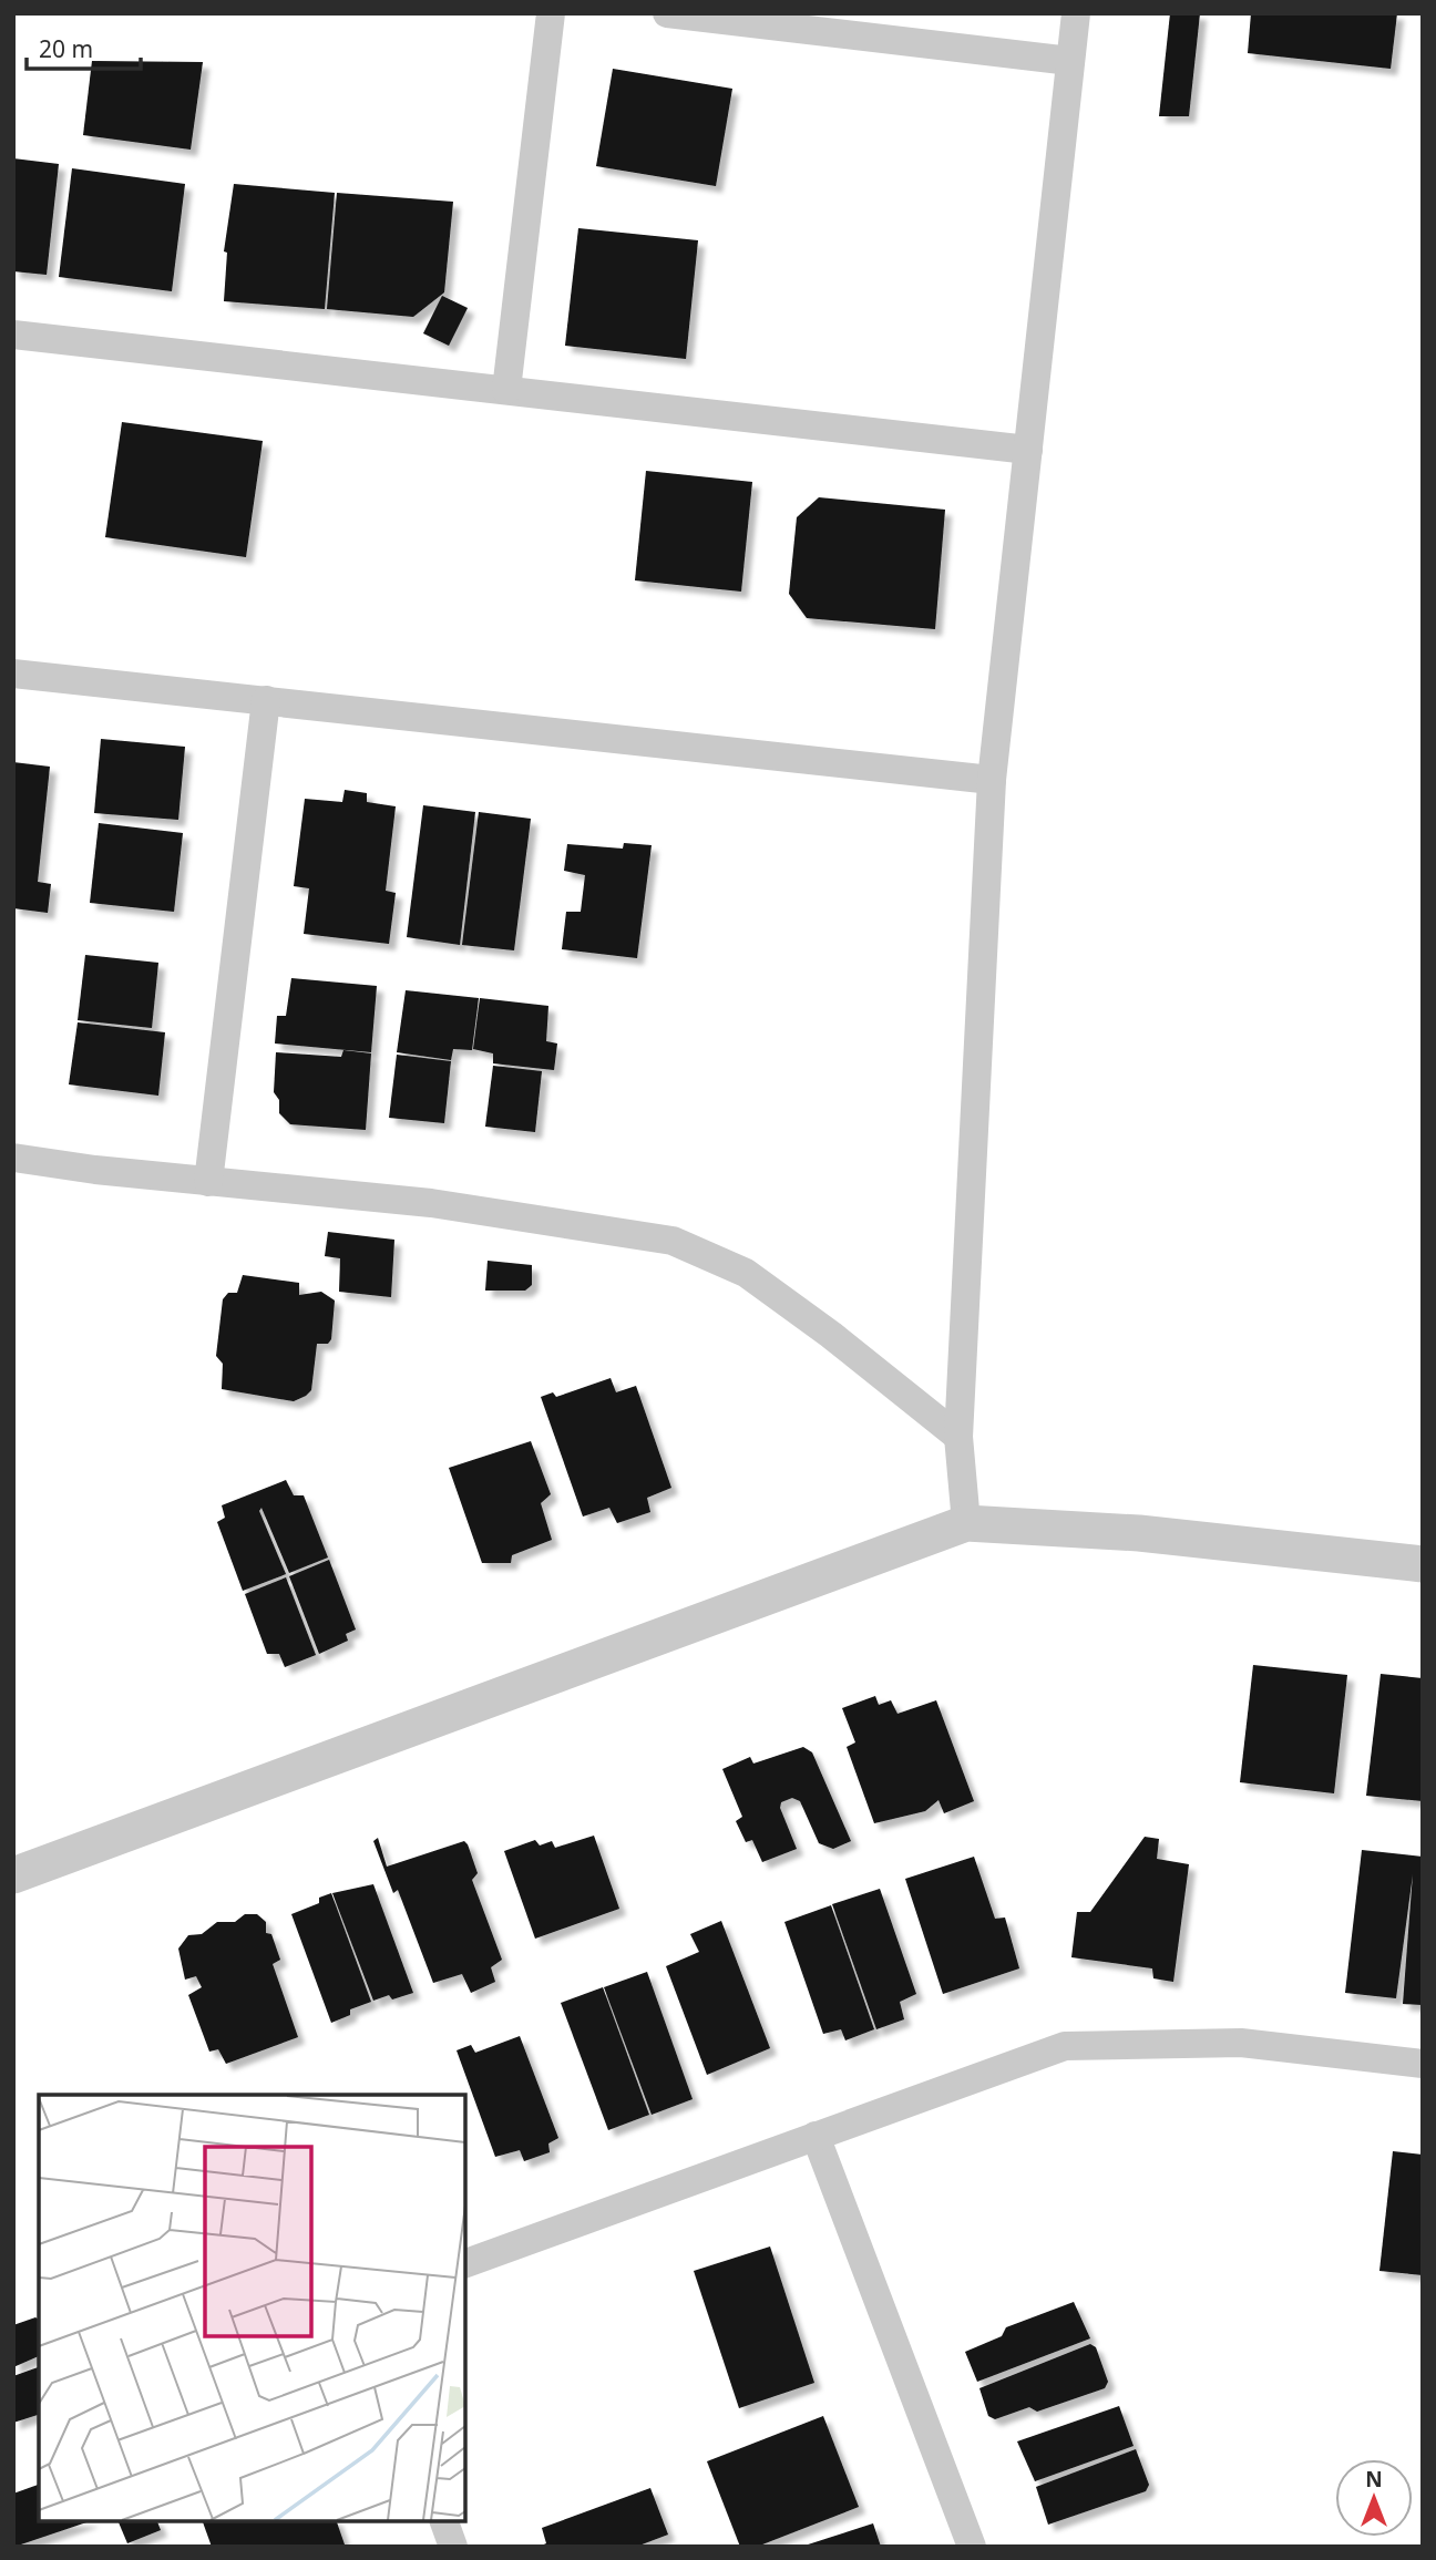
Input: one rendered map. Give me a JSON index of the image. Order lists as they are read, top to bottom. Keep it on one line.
{"scale_bar":"20 m","north":"top"}
